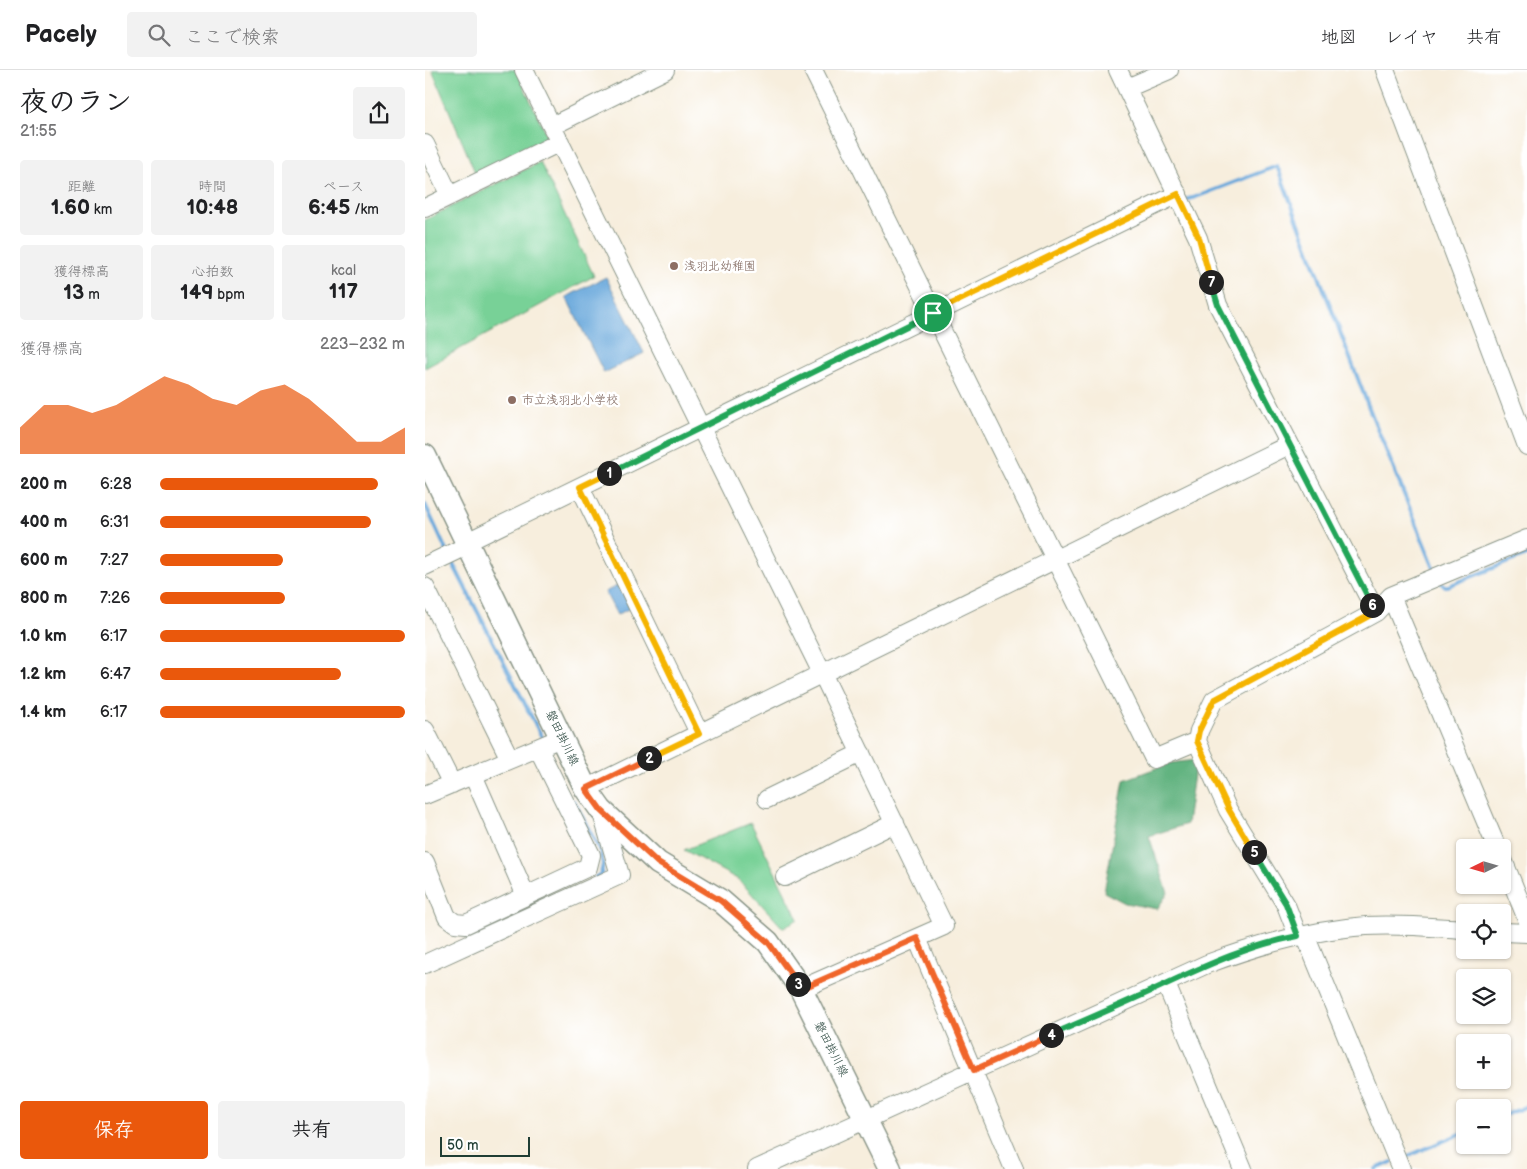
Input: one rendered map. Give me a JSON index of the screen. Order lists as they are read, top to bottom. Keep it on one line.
{"streets":{"main road":["磐田掛川線"]},"places":["浅羽北幼稚園","市立浅羽北小学校"],"scale_bar":"50 m","north":"left","page":{"header":"Pacely","search":"ここで検索","nav":["地図","レイヤ","共有"],"heading":["夜のラン","21:55"],"stats":[["距離","1.60 km"],["時間","10:48"],["ペース","6:45 /km"],["獲得標高","13 m"],["心拍数","149 bpm"],["kcal","117"]],"pins":["7","1","6","2","5","3","4"],"chart":["獲得標高","223–232 m"],"list":[{"name":"200 m","note":"6:28"},{"name":"400 m","note":"6:31"},{"name":"600 m","note":"7:27"},{"name":"800 m","note":"7:26"},{"name":"1.0 km","note":"6:17"},{"name":"1.2 km","note":"6:47"},{"name":"1.4 km","note":"6:17"}],"map_buttons":["+","−"],"buttons":["保存","共有"],"scale":"50 m"}}
